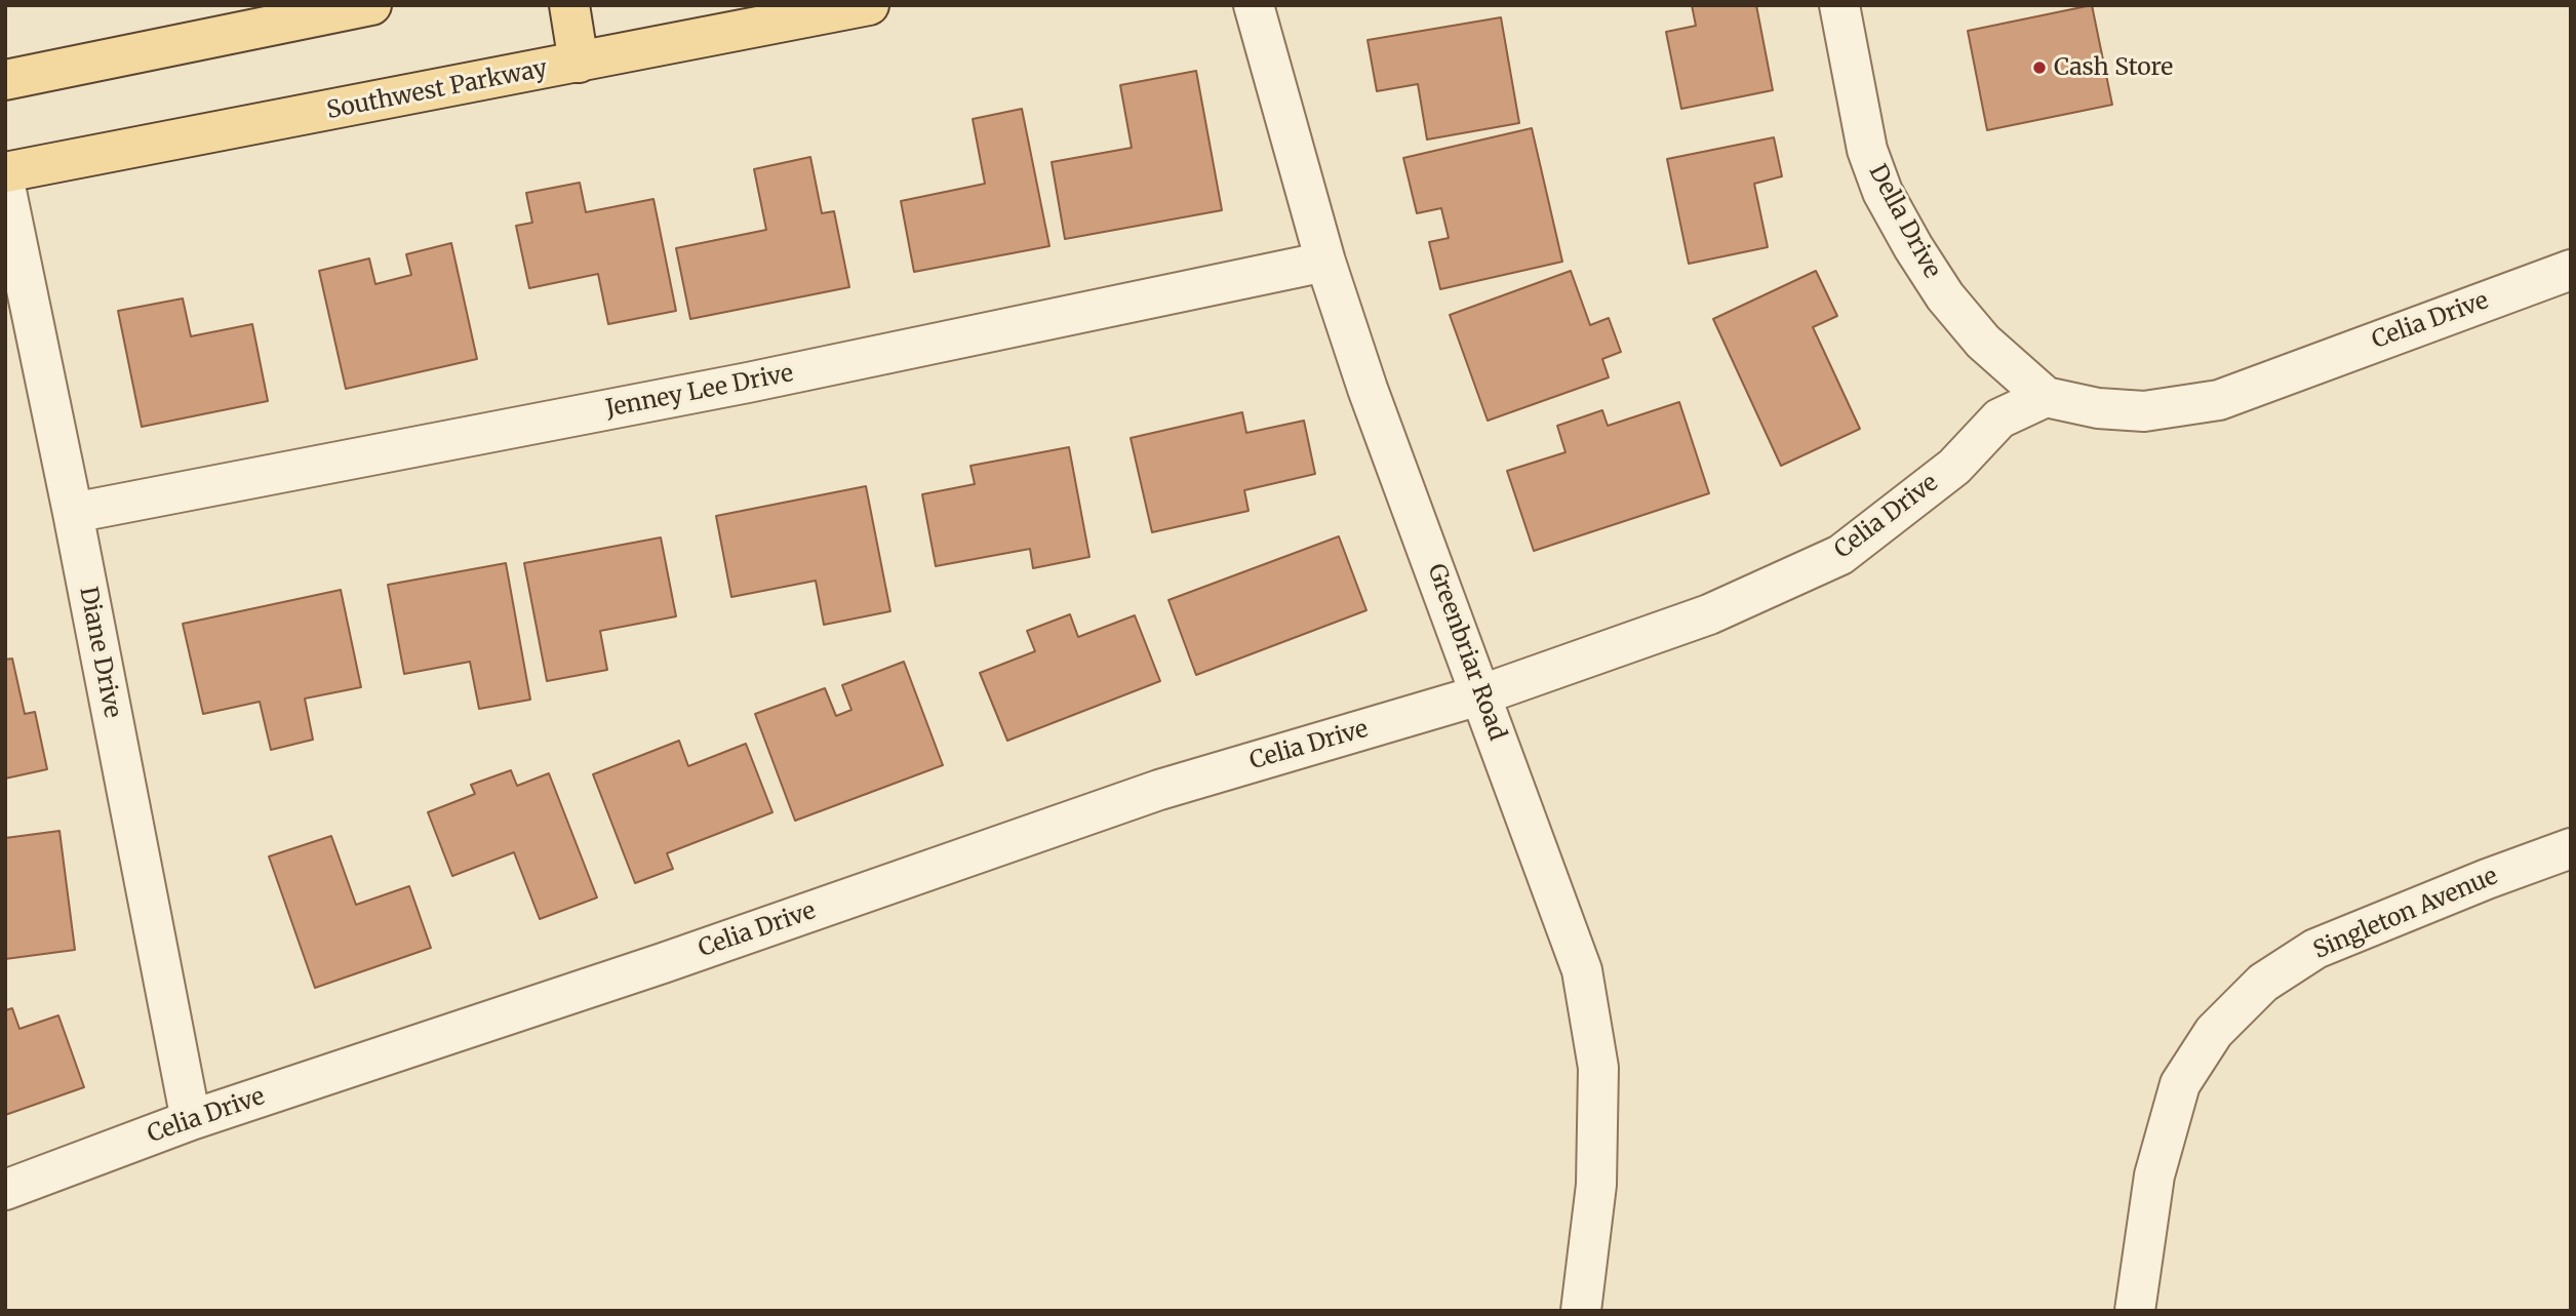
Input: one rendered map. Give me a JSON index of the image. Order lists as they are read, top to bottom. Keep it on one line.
{"streets":{"main road":["Southwest Parkway"],"street":["Della Drive","Celia Drive","Jenney Lee Drive","Diane Drive","Greenbriar Road","Singleton Avenue"]},"crossings":[["Della Drive","Celia Drive"],["Celia Drive","Diane Drive"],["Celia Drive","Greenbriar Road"],["Jenney Lee Drive","Diane Drive"],["Jenney Lee Drive","Greenbriar Road"]],"places":["Cash Store"]}
